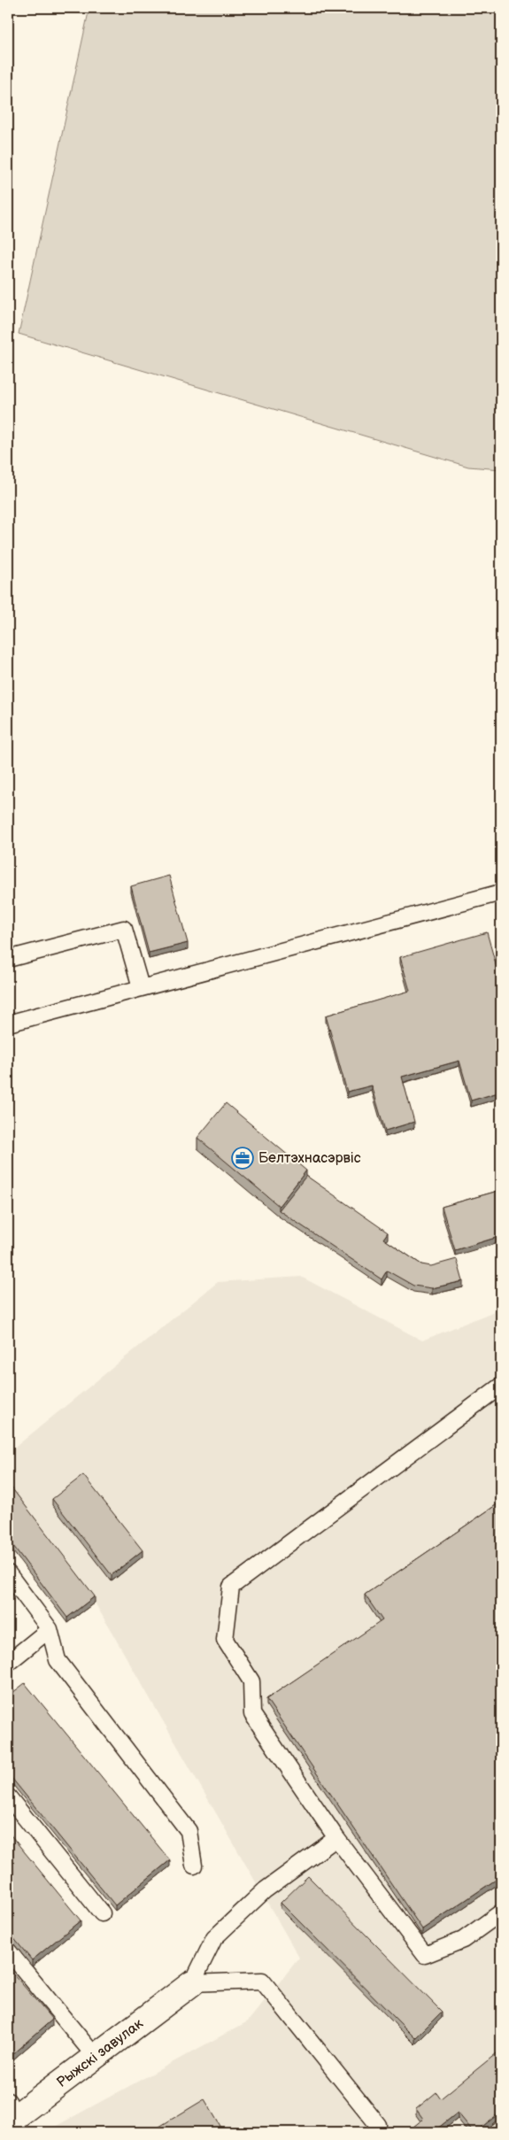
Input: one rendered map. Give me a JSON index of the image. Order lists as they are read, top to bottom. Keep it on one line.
{"streets":{"street":["Рыжскі завулак"]},"places":{"office":["Белтэхнасэрвіс"]}}
